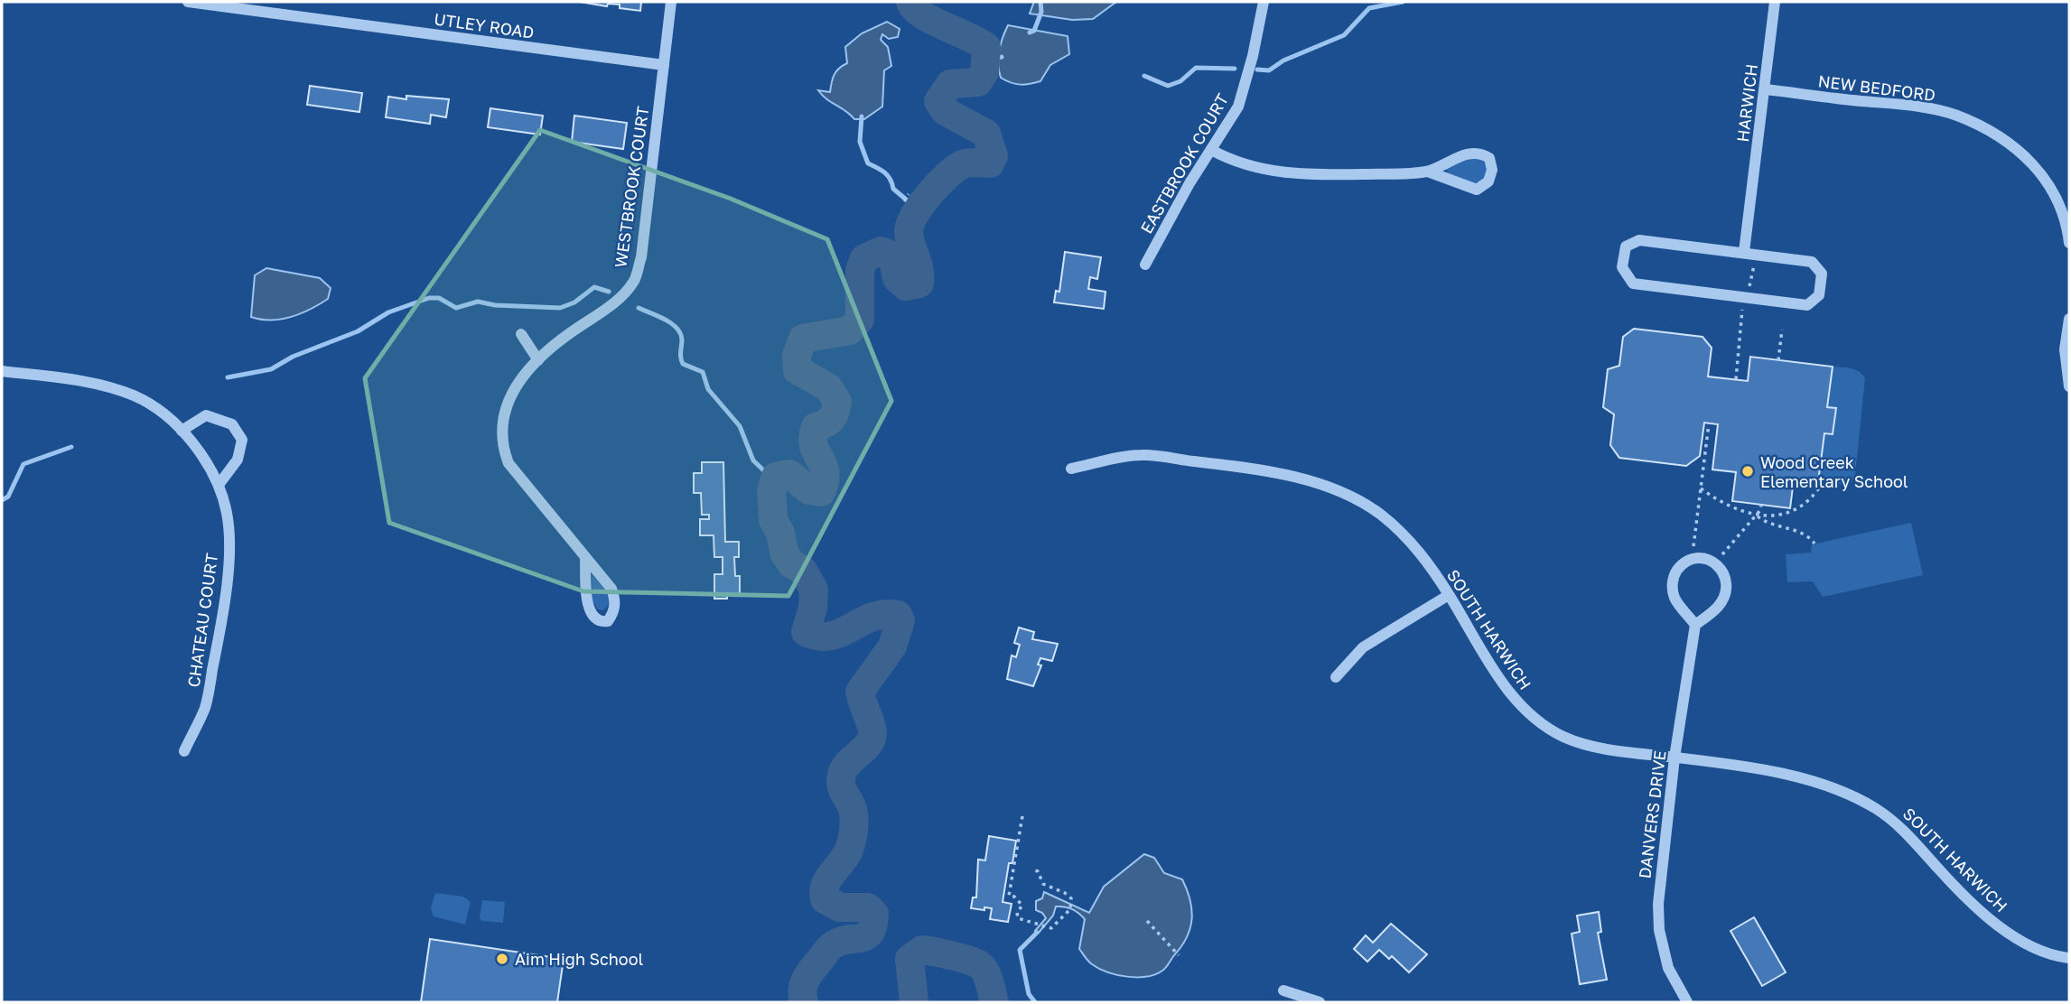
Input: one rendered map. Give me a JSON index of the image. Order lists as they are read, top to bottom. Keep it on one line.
{"streets":{"street":["UTLEY ROAD","NEW BEDFORD","HARWICH","EASTBROOK COURT","WESTBROOK COURT","CHATEAU COURT","SOUTH HARWICH","DANVERS DRIVE"]},"crossings":[["UTLEY ROAD","WESTBROOK COURT"],["NEW BEDFORD","HARWICH"],["SOUTH HARWICH","DANVERS DRIVE"]],"places":["Wood Creek Elementary School","Aim High School"]}
